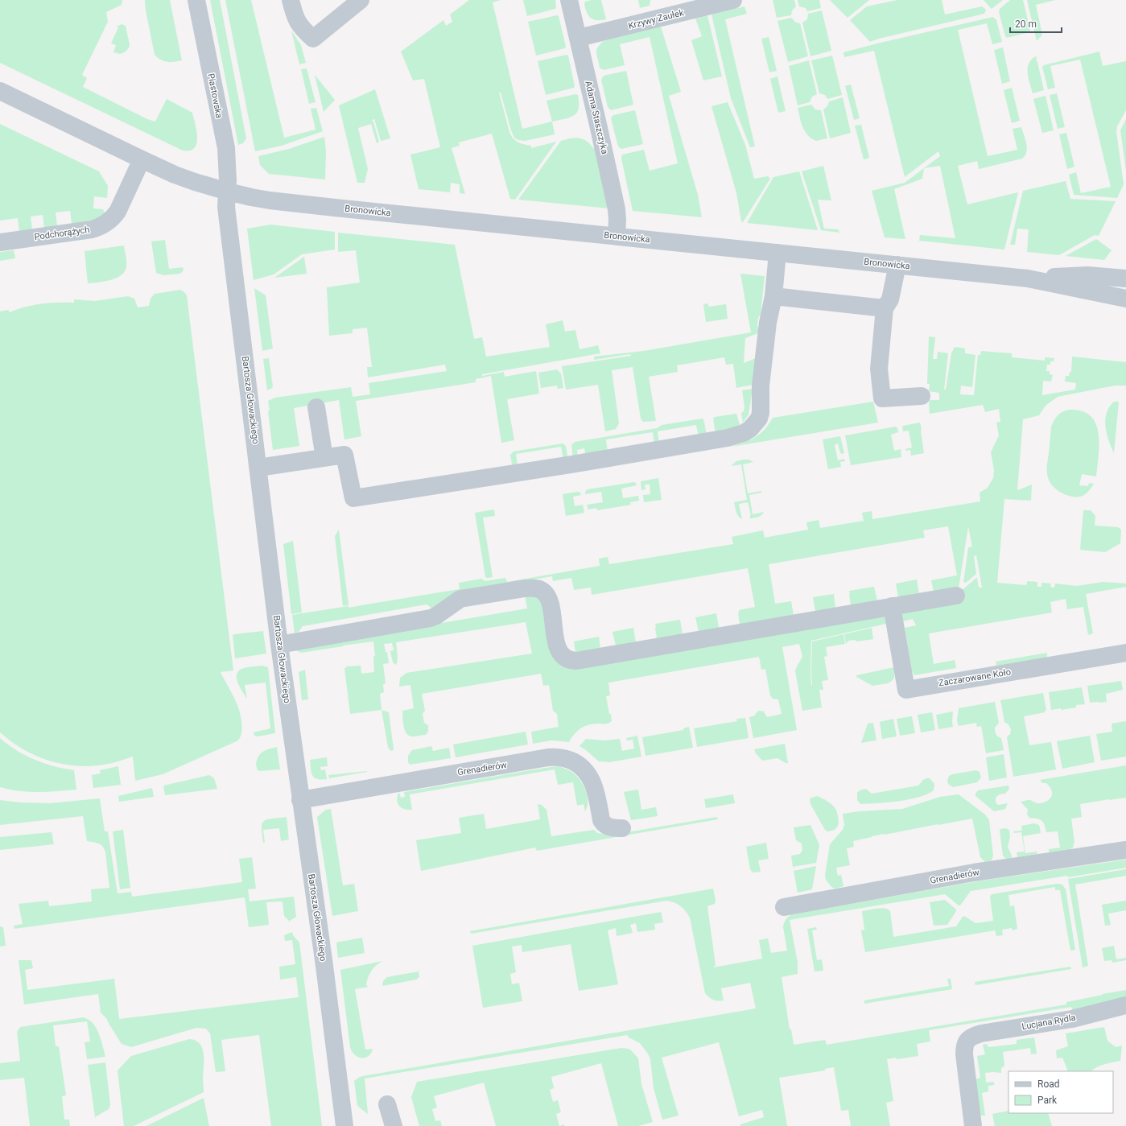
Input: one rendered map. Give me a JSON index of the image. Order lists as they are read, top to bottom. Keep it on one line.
{"streets":{"street":["Krzywy Zaułek","Piastowska","Adama Staszczyka","Bronowicka","Podchorążych","Bartosza Głowackiego","Zaczarowane Koło","Grenadierów","Lucjana Rydla"]},"crossings":[["Krzywy Zaułek","Adama Staszczyka"],["Piastowska","Bronowicka"],["Piastowska","Bartosza Głowackiego"],["Adama Staszczyka","Bronowicka"],["Bronowicka","Bartosza Głowackiego"],["Bartosza Głowackiego","Grenadierów"]],"legend":["Road","Park"],"scale_bar":"20 m"}
